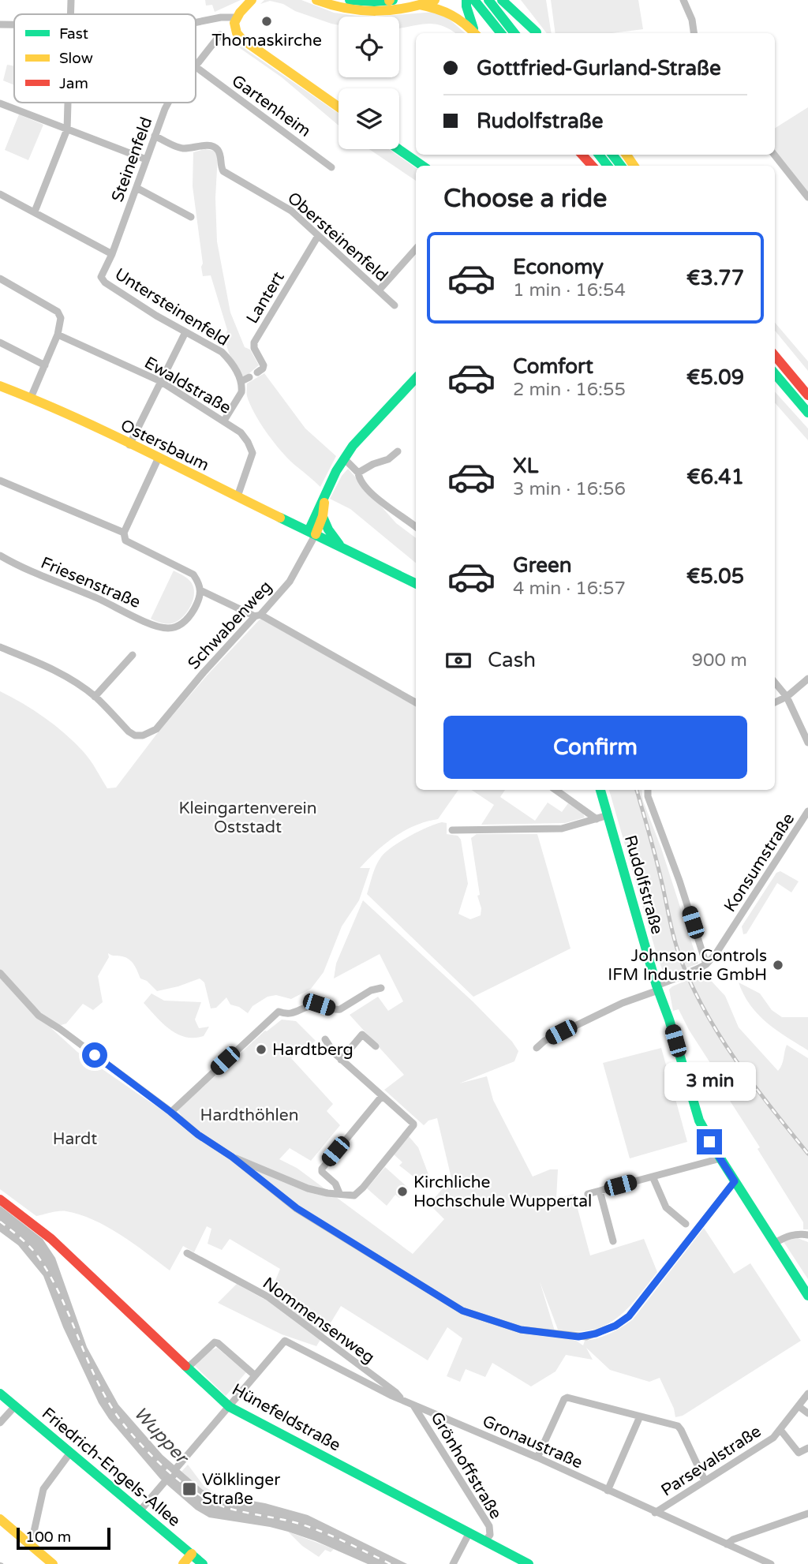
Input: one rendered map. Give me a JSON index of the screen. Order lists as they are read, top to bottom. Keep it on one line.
{"streets":{"main road":["Ostersbaum","Rudolfstraße","Hünefeldstraße","Friedrich-Engels-Allee"],"street":["Gartenheim","Steinenfeld","Obersteinenfeld","Lantert","Untersteinenfeld","Ewaldstraße","Friesenstraße","Schwabenweg","Konsumstraße","Nommensenweg","Gronaustraße","Parsevalstraße","Grönhoffstraße"]},"crossings":[["Steinenfeld","Obersteinenfeld"],["Steinenfeld","Untersteinenfeld"],["Obersteinenfeld","Lantert"],["Ewaldstraße","Ostersbaum"],["Ostersbaum","Schwabenweg"],["Konsumstraße","Rudolfstraße"],["Nommensenweg","Gronaustraße"],["Hünefeldstraße","Grönhoffstraße"],["Gronaustraße","Parsevalstraße"],["Gronaustraße","Grönhoffstraße"]],"water":["Wupper"],"parks":["Kleingartenverein Oststadt","Hardthöhlen","Hardt"],"places":{"other":["Thomaskirche","Johnson Controls IFM Industrie GmbH","Hardtberg","Kirchliche Hochschule Wuppertal"],"transit":["Völklinger Straße"]},"legend":["Fast","Slow","Jam"],"scale_bar":"100 m","page":{"banner":["Gottfried-Gurland-Straße","Rudolfstraße"],"heading":"Choose a ride","list":[{"name":"Economy","note":"1 min · 16:54","value":"€3.77"},{"name":"Comfort","note":"2 min · 16:55","value":"€5.09"},{"name":"XL","note":"3 min · 16:56","value":"€6.41"},{"name":"Green","note":"4 min · 16:57","value":"€5.05"}],"pay":["Cash","900 m"],"buttons":"Confirm","bubble":"3 min","scale":"100 m"}}
